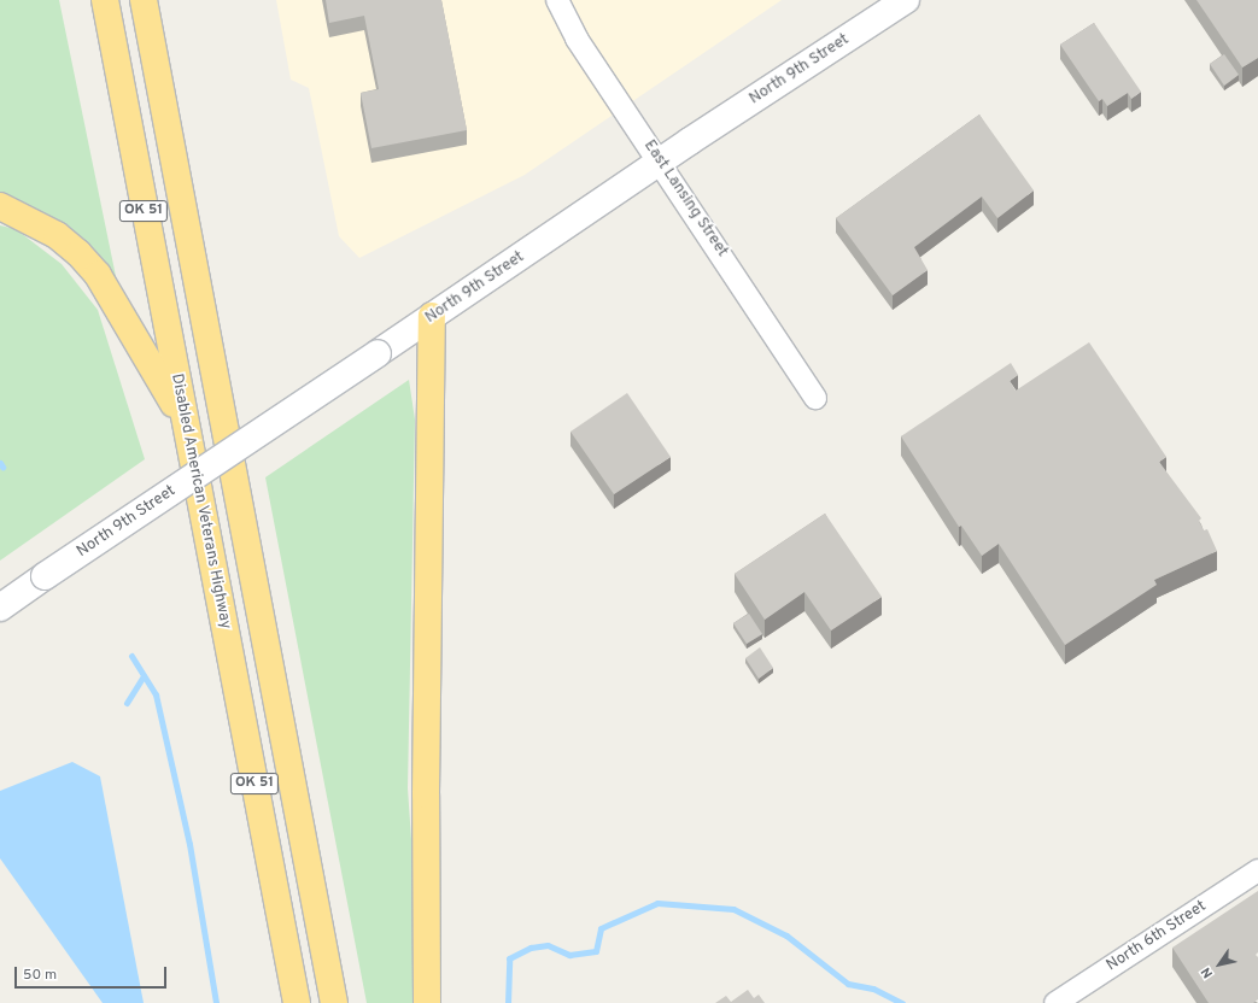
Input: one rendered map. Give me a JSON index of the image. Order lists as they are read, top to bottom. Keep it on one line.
{"streets":{"highway":["OK 51","Disabled American Veterans Highway"],"main road":["North 9th Street"],"street":["East Lansing Street","North 6th Street"]},"crossings":[["North 9th Street","East Lansing Street"]],"scale_bar":"50 m","north":"bottom left"}
